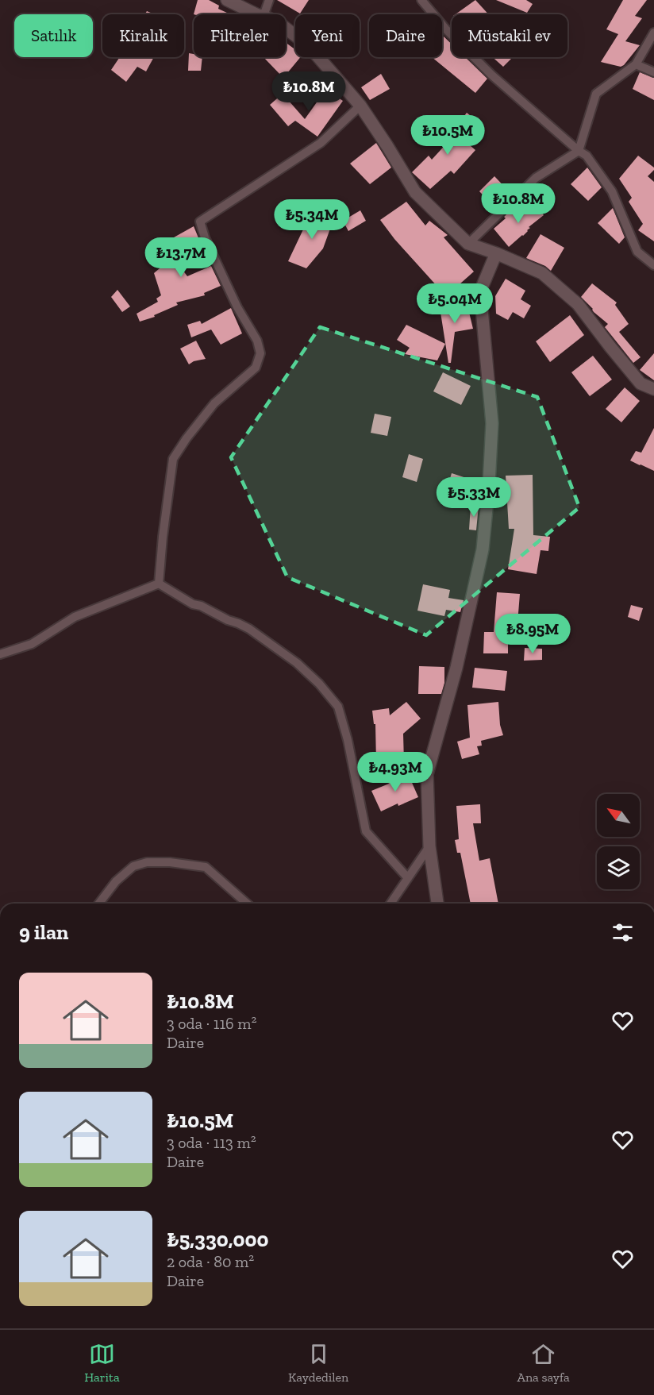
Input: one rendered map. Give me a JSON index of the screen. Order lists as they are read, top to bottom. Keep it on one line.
{"north":"top left","page":{"chip":["Satılık","Kiralık","Filtreler","Yeni","Daire","Müstakil ev"],"price":["₺10.8M","₺10.5M","₺10.8M","₺5.34M","₺13.7M","₺5.04M","₺5.33M","₺8.95M","₺4.93M"],"heading":"9 ilan","list":[{"name":"₺10.8M","note":"3 oda · 116 m² · Daire"},{"name":"₺10.5M","note":"3 oda · 113 m² · Daire"},{"name":"₺5,330,000","note":"2 oda · 80 m² · Daire"}],"tabs":["Harita","Kaydedilen","Ana sayfa"]}}
